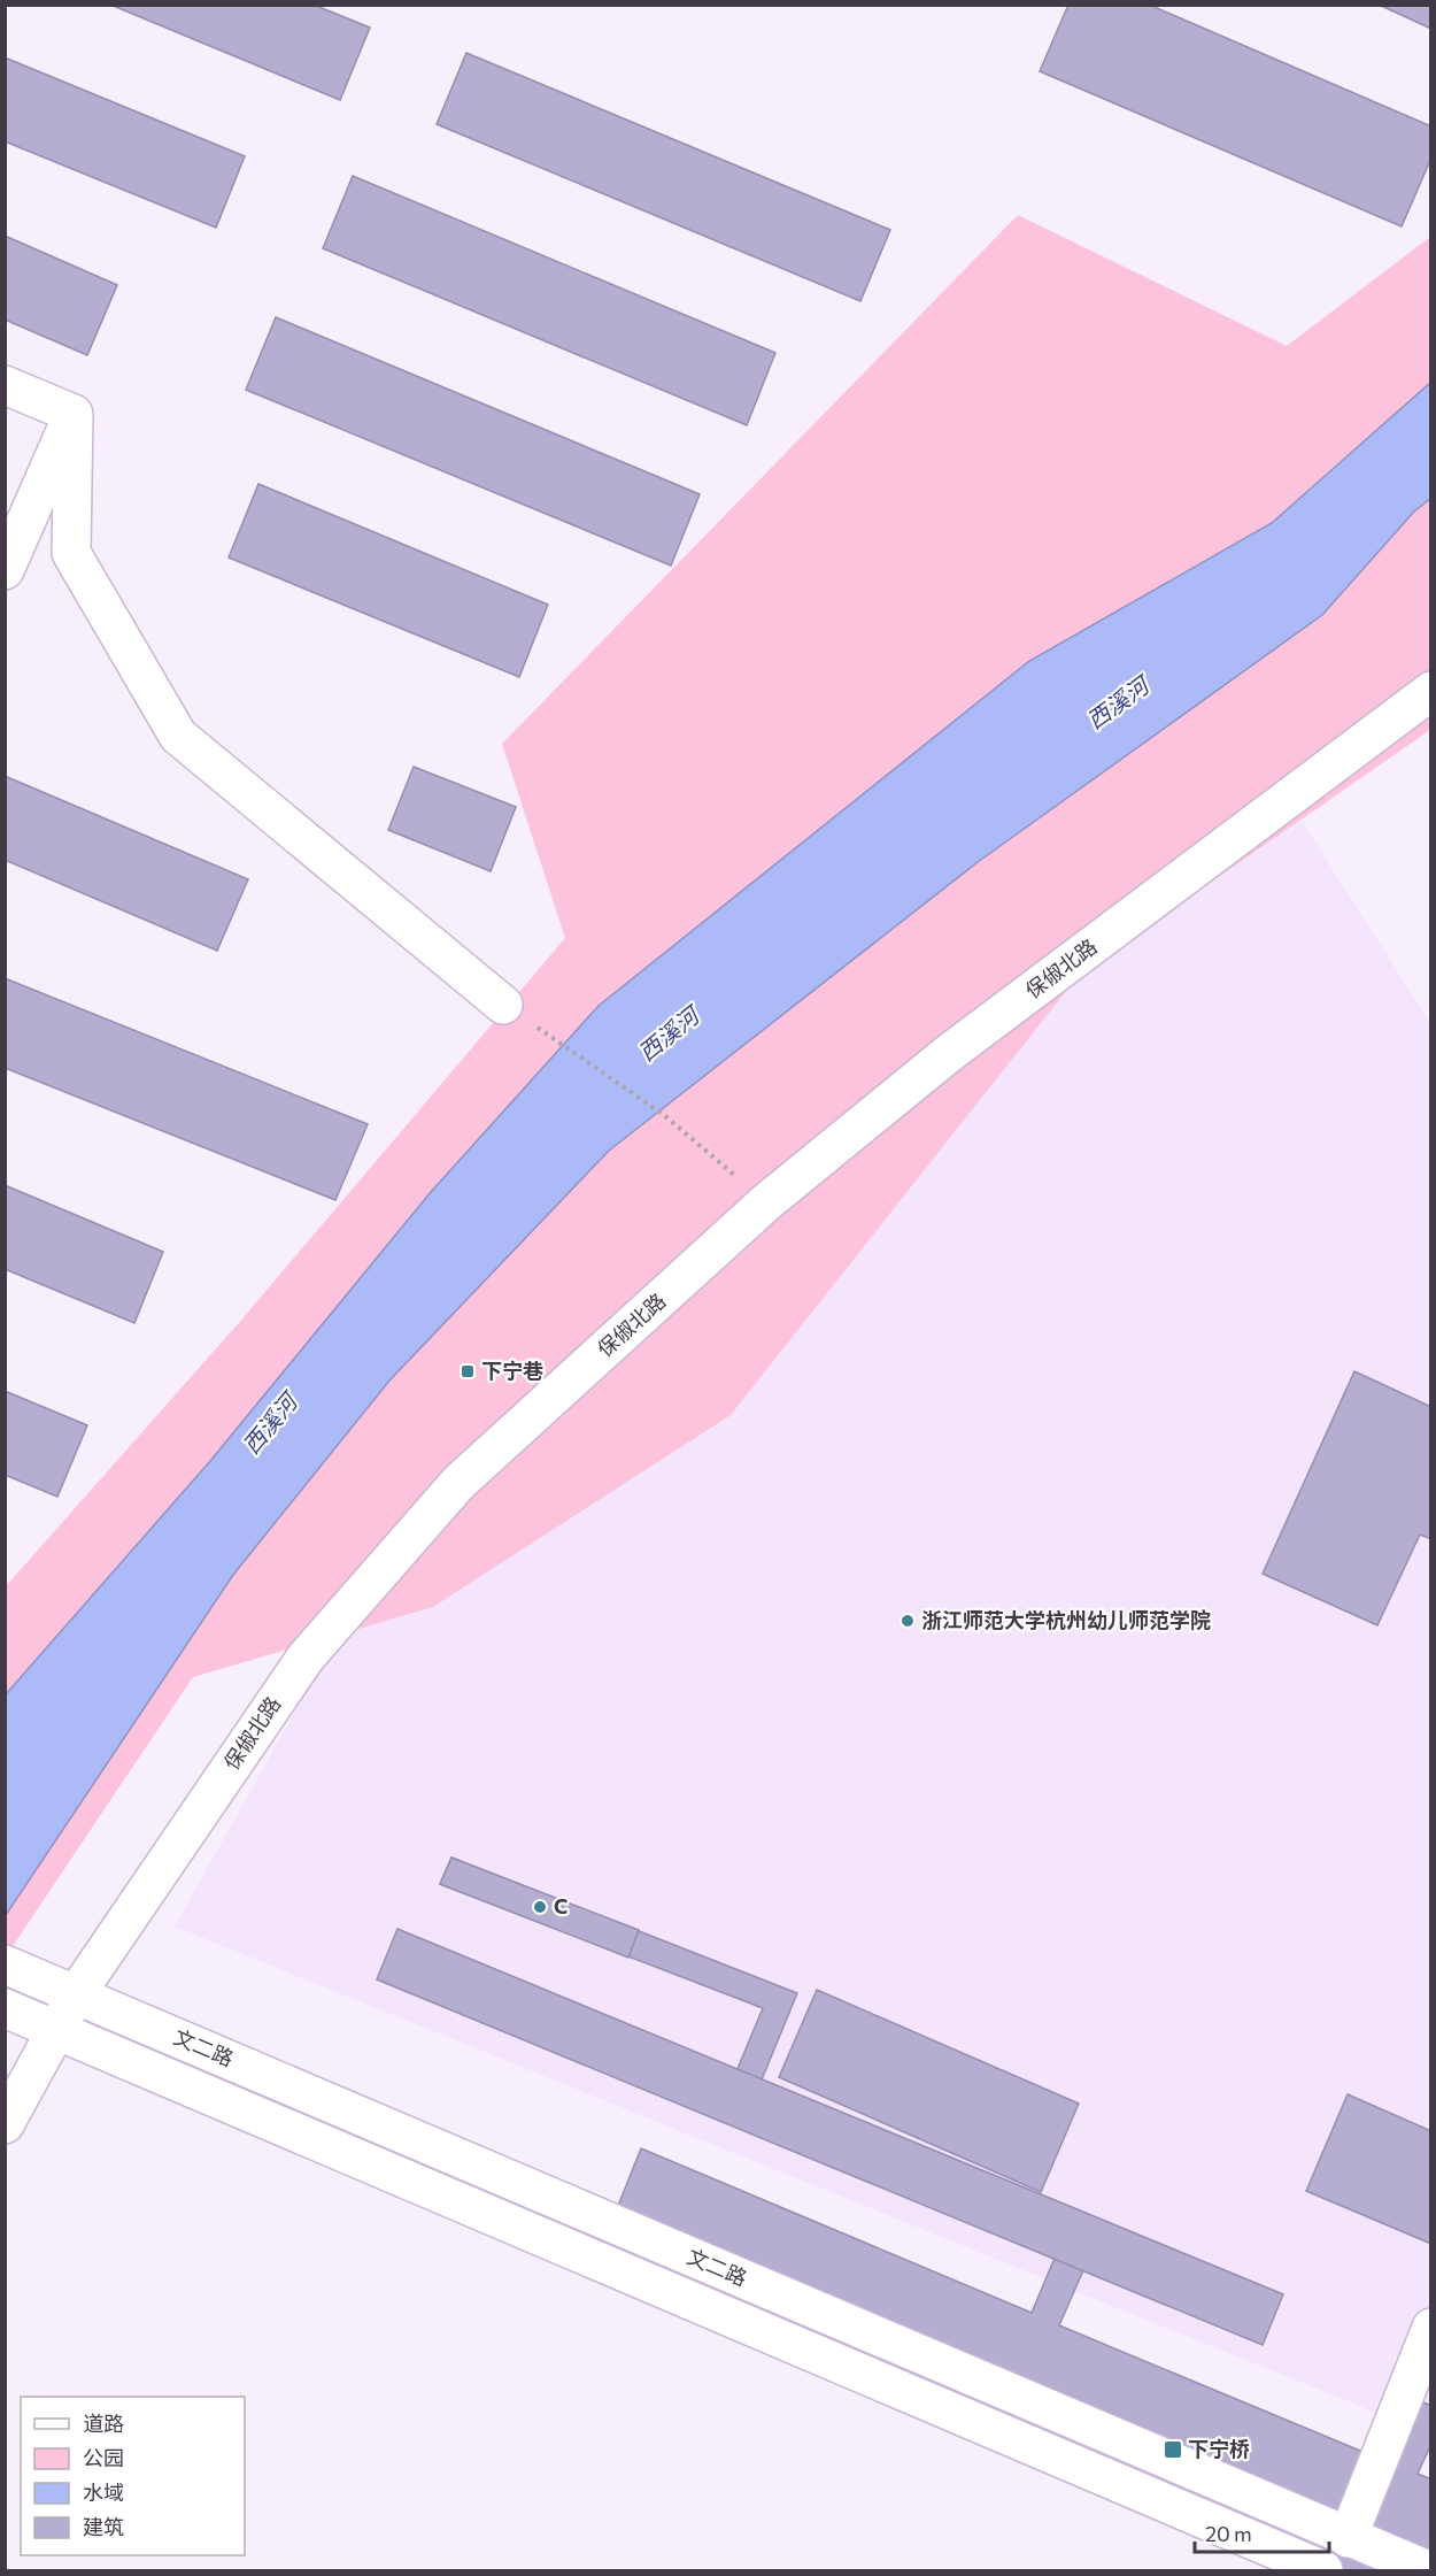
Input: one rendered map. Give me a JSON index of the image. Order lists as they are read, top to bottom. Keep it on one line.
{"streets":{"main road":["保俶北路","文二路"]},"crossings":[["保俶北路","文二路"]],"water":["西溪河"],"places":{"transit":["下宁巷","下宁桥"],"other":["浙江师范大学杭州幼儿师范学院","C"]},"legend":["道路","公园","水域","建筑"],"scale_bar":"20 m"}
